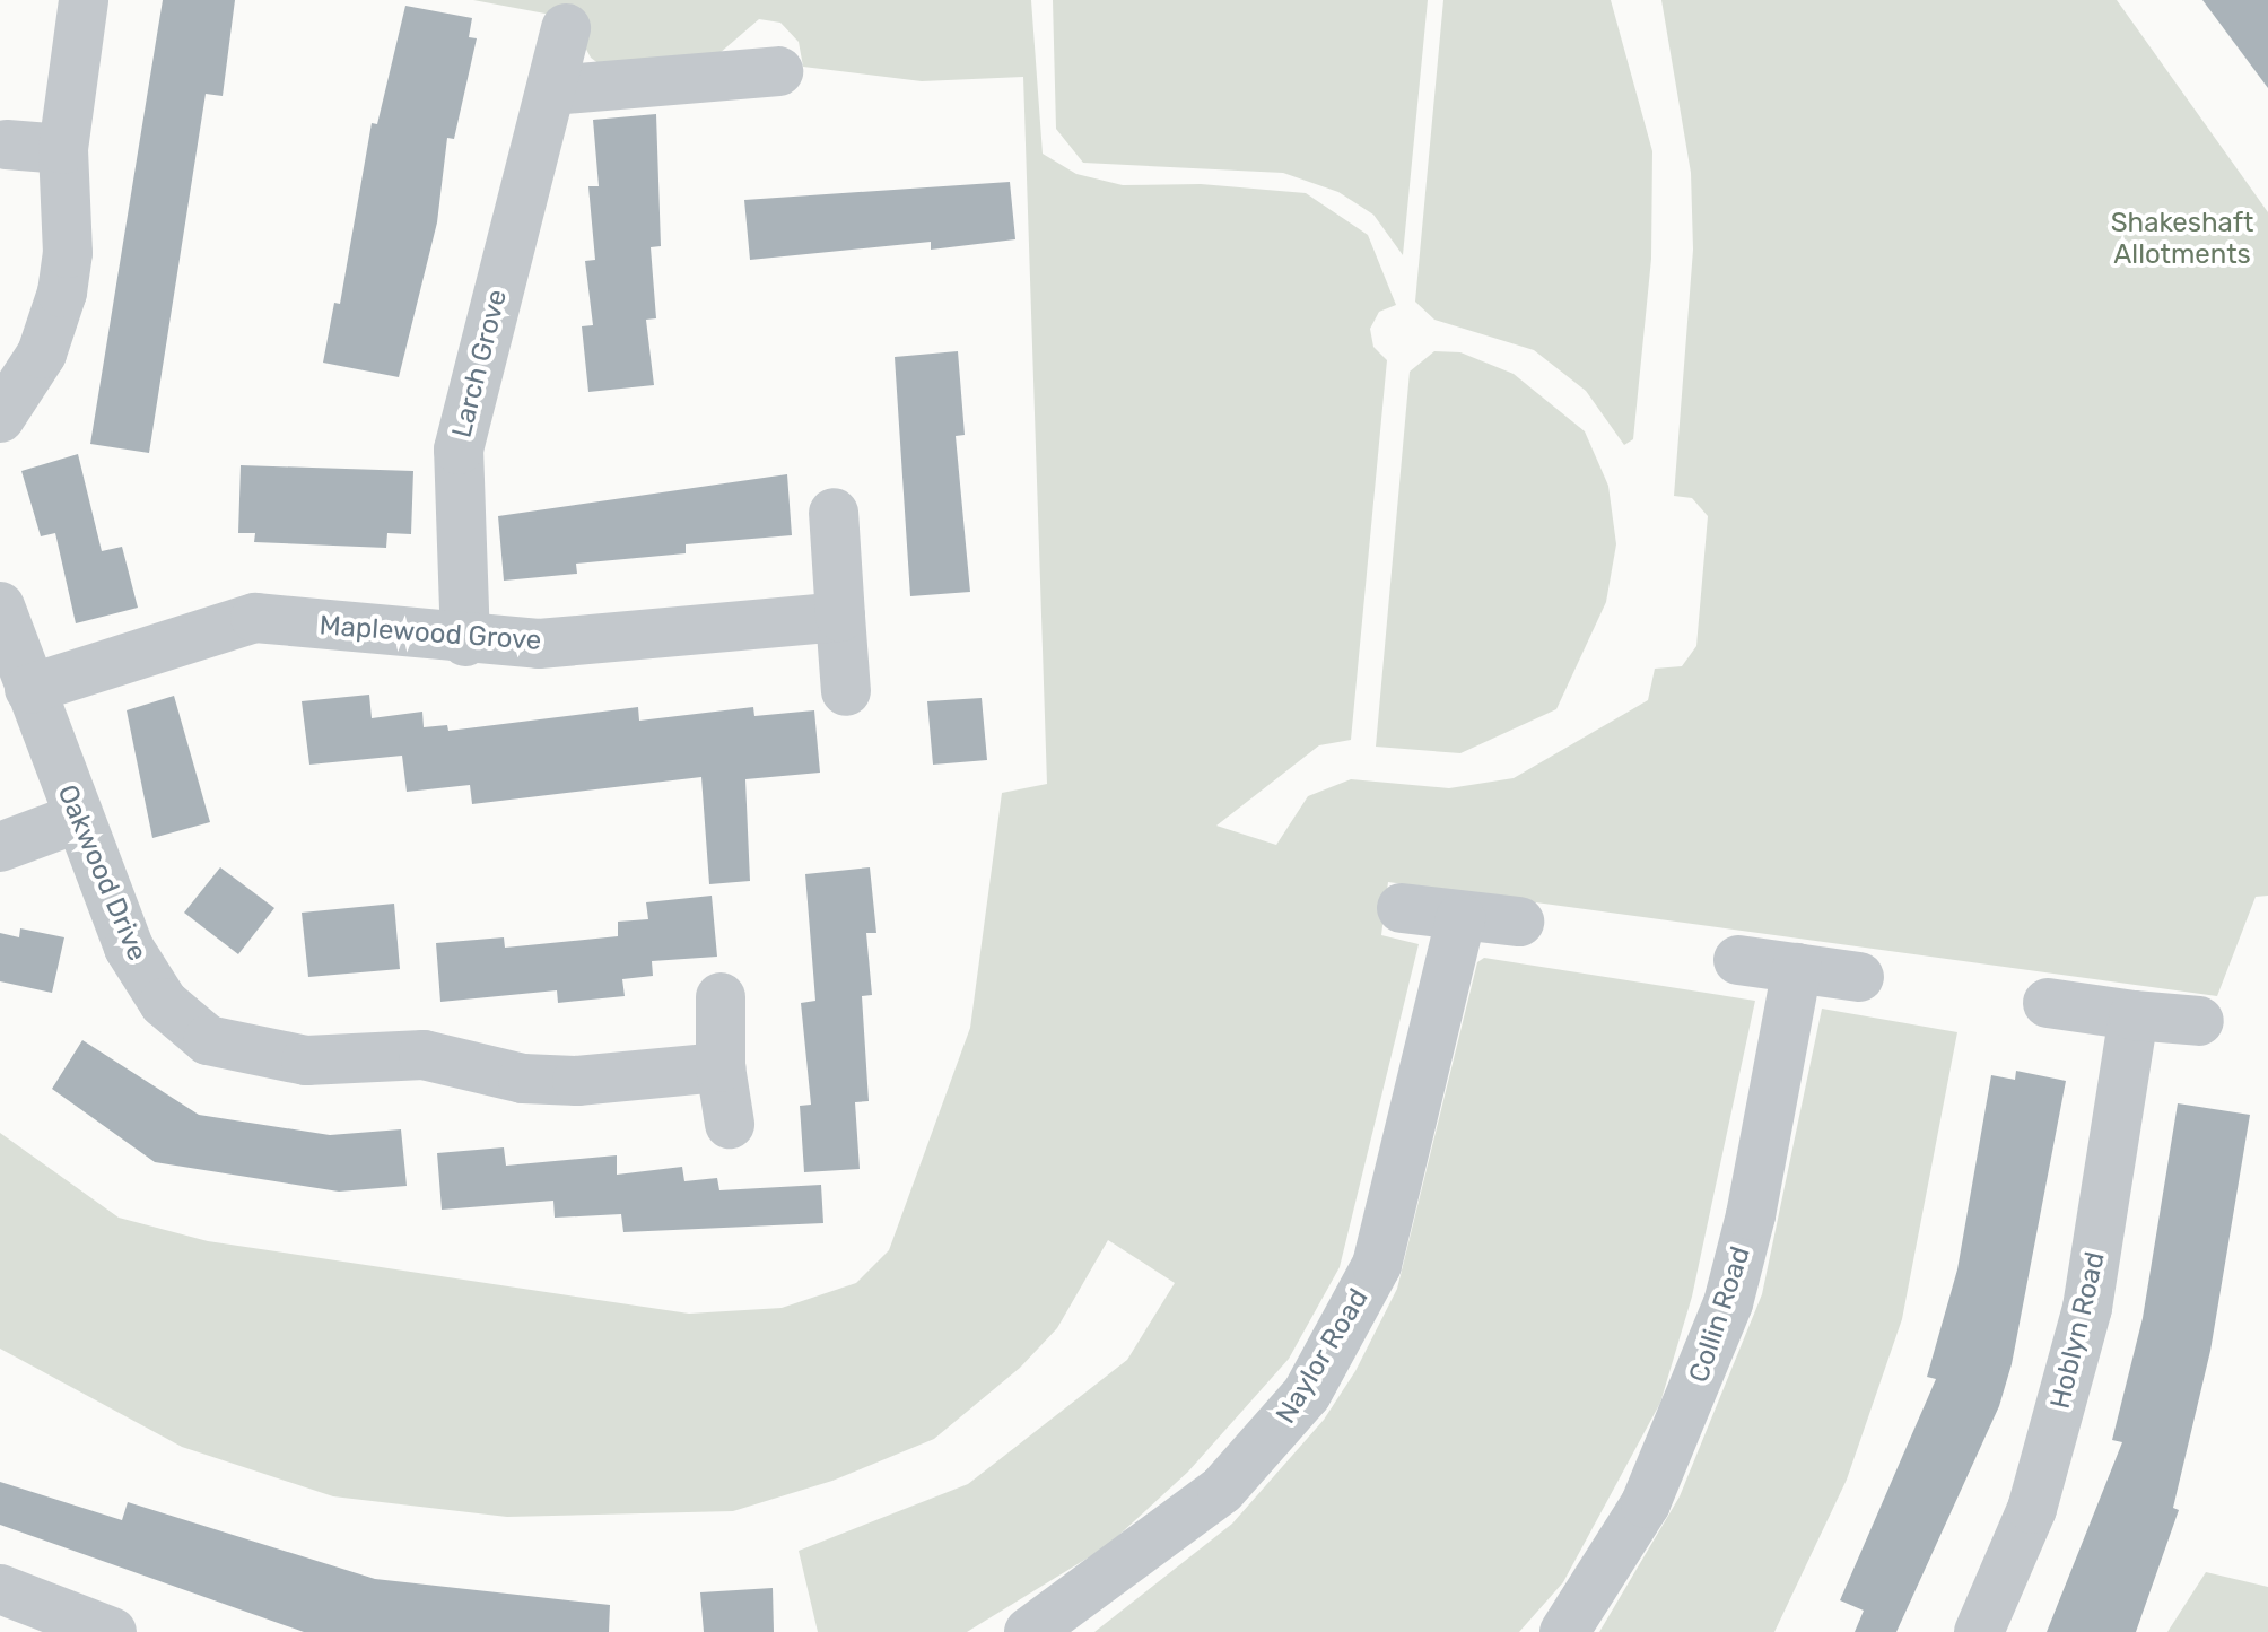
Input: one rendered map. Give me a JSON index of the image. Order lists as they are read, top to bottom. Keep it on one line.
{"streets":{"street":["Larch Grove","Maplewood Grove","Oakwood Drive","Collin Road","Hoblyn Road","Naylor Road"]},"crossings":[["Larch Grove","Maplewood Grove"],["Maplewood Grove","Oakwood Drive"]],"parks":["Shakeshaft Allotments"]}
